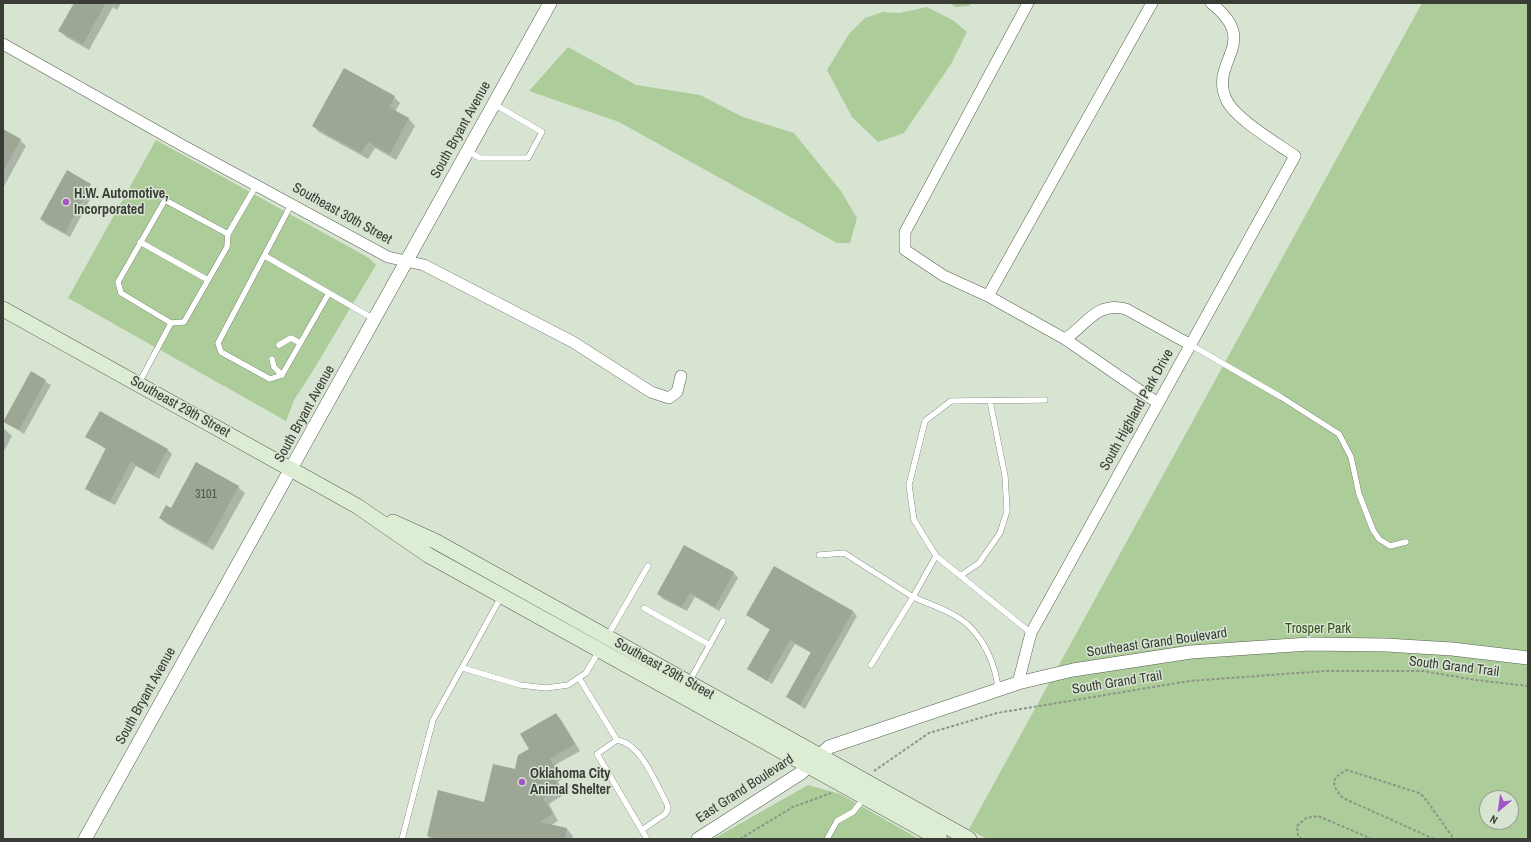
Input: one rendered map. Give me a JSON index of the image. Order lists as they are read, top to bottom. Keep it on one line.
{"streets":{"main road":["Southeast 29th Street"],"street":["South Bryant Avenue","Southeast 30th Street","South Highland Park Drive","Southeast Grand Boulevard","East Grand Boulevard"],"path":["South Grand Trail"]},"crossings":[["South Bryant Avenue","Southeast 30th Street"],["South Bryant Avenue","Southeast 29th Street"],["Southeast 29th Street","Southeast Grand Boulevard"],["Southeast 29th Street","South Grand Trail"],["Southeast 29th Street","East Grand Boulevard"],["South Highland Park Drive","Southeast Grand Boulevard"],["Southeast Grand Boulevard","East Grand Boulevard"]],"parks":["Trosper Park"],"places":["H.W. Automotive, Incorporated","Oklahoma City Animal Shelter"],"house_numbers":["3101"],"north":"bottom left"}
